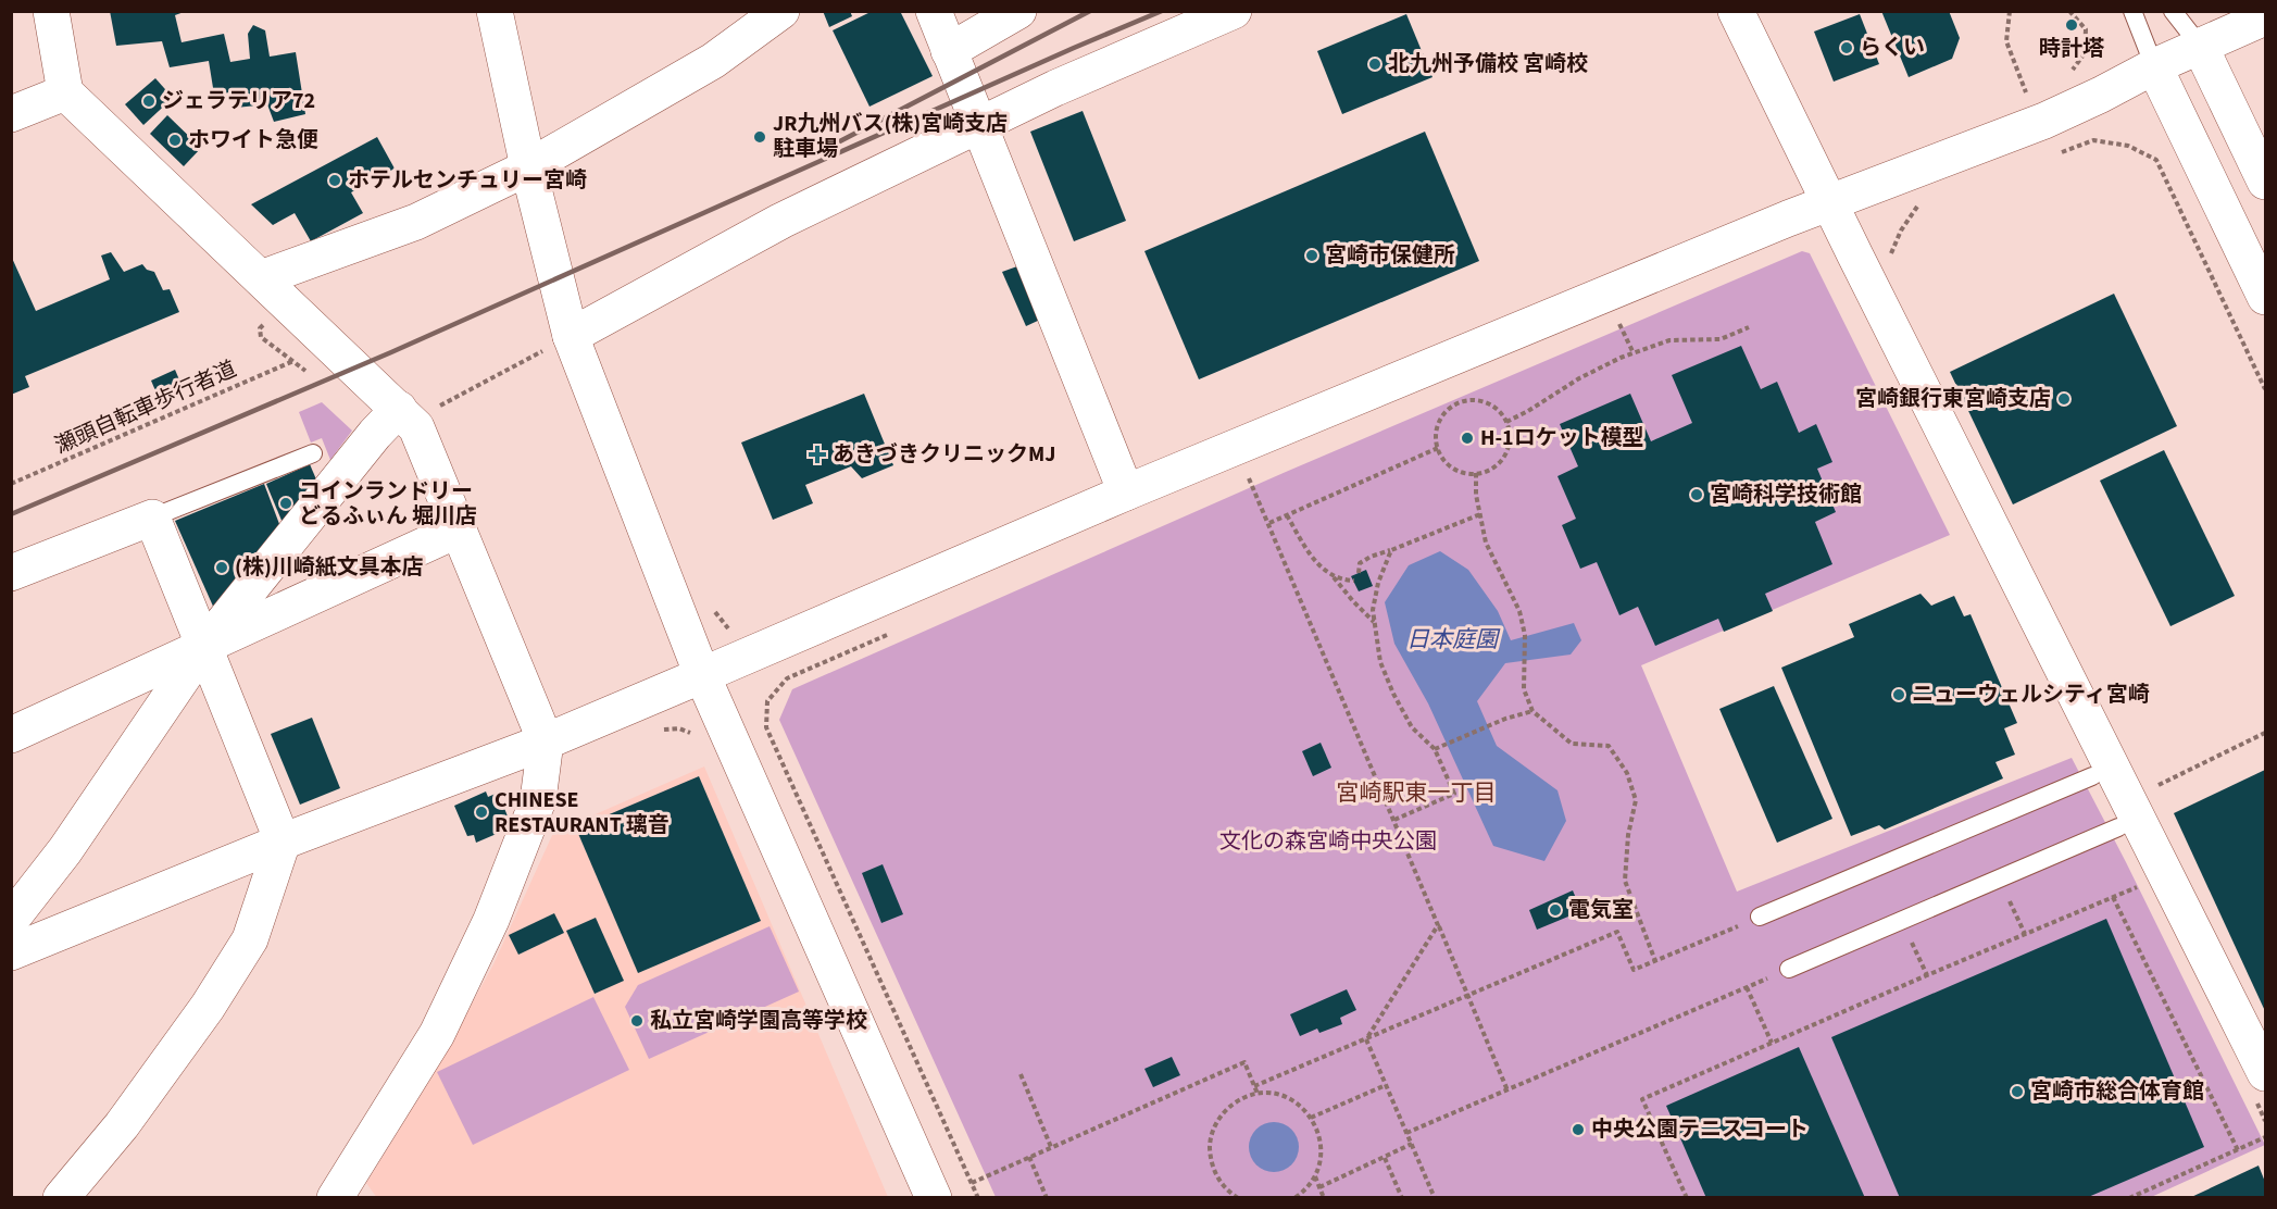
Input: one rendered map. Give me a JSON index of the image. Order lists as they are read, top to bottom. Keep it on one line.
{"streets":{"path":["瀬頭自転車歩行者道"]},"districts":["宮崎駅東一丁目"],"water":["日本庭園"],"parks":["文化の森宮崎中央公園"],"places":{"other":["時計塔","らくい","北九州予備校 宮崎校","ジェラテリア72","JR九州バス(株)宮崎支店 駐車場","ホワイト急便","ホテルセンチュリー宮崎","宮崎市保健所","宮崎銀行東宮崎支店","H-1ロケット模型","宮崎科学技術館","コインランドリー どるふぃん 堀川店","(株)川崎紙文具本店","ニューウェルシティ宮崎","CHINESE RESTAURANT 璃音","電気室","私立宮崎学園高等学校","宮崎市総合体育館","中央公園テニスコート"],"health":["あきづきクリニックMJ"]}}
